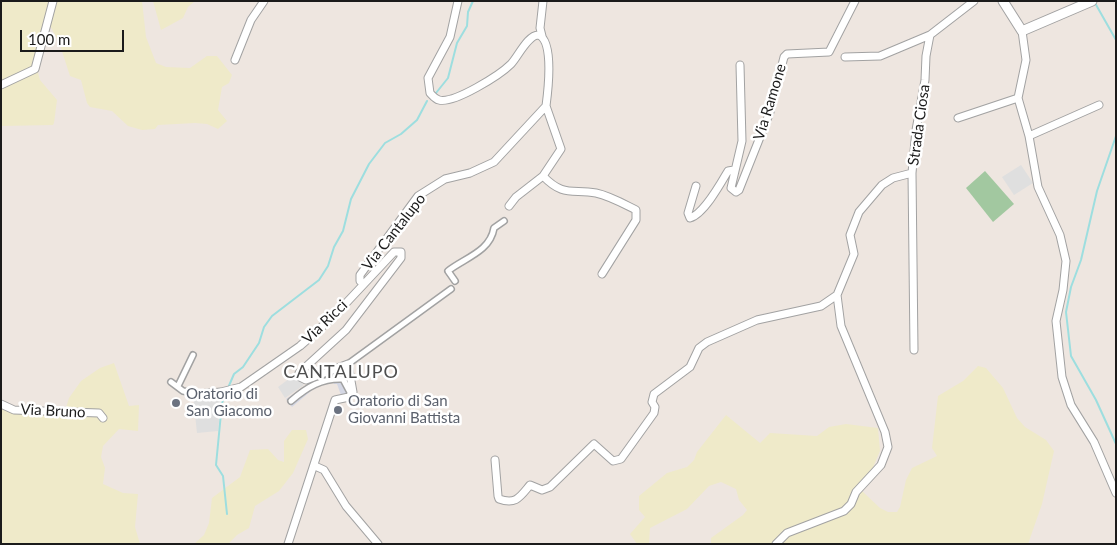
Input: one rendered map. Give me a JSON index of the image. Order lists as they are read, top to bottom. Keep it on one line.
{"streets":{"street":["Via Ramone","Strada Ciosa","Via Cantalupo","Via Ricci","Via Bruno"]},"crossings":[["Via Cantalupo","Via Ricci"]],"districts":["CANTALUPO"],"places":["Oratorio di San Giacomo","Oratorio di San Giovanni Battista"],"scale_bar":"100 m"}
